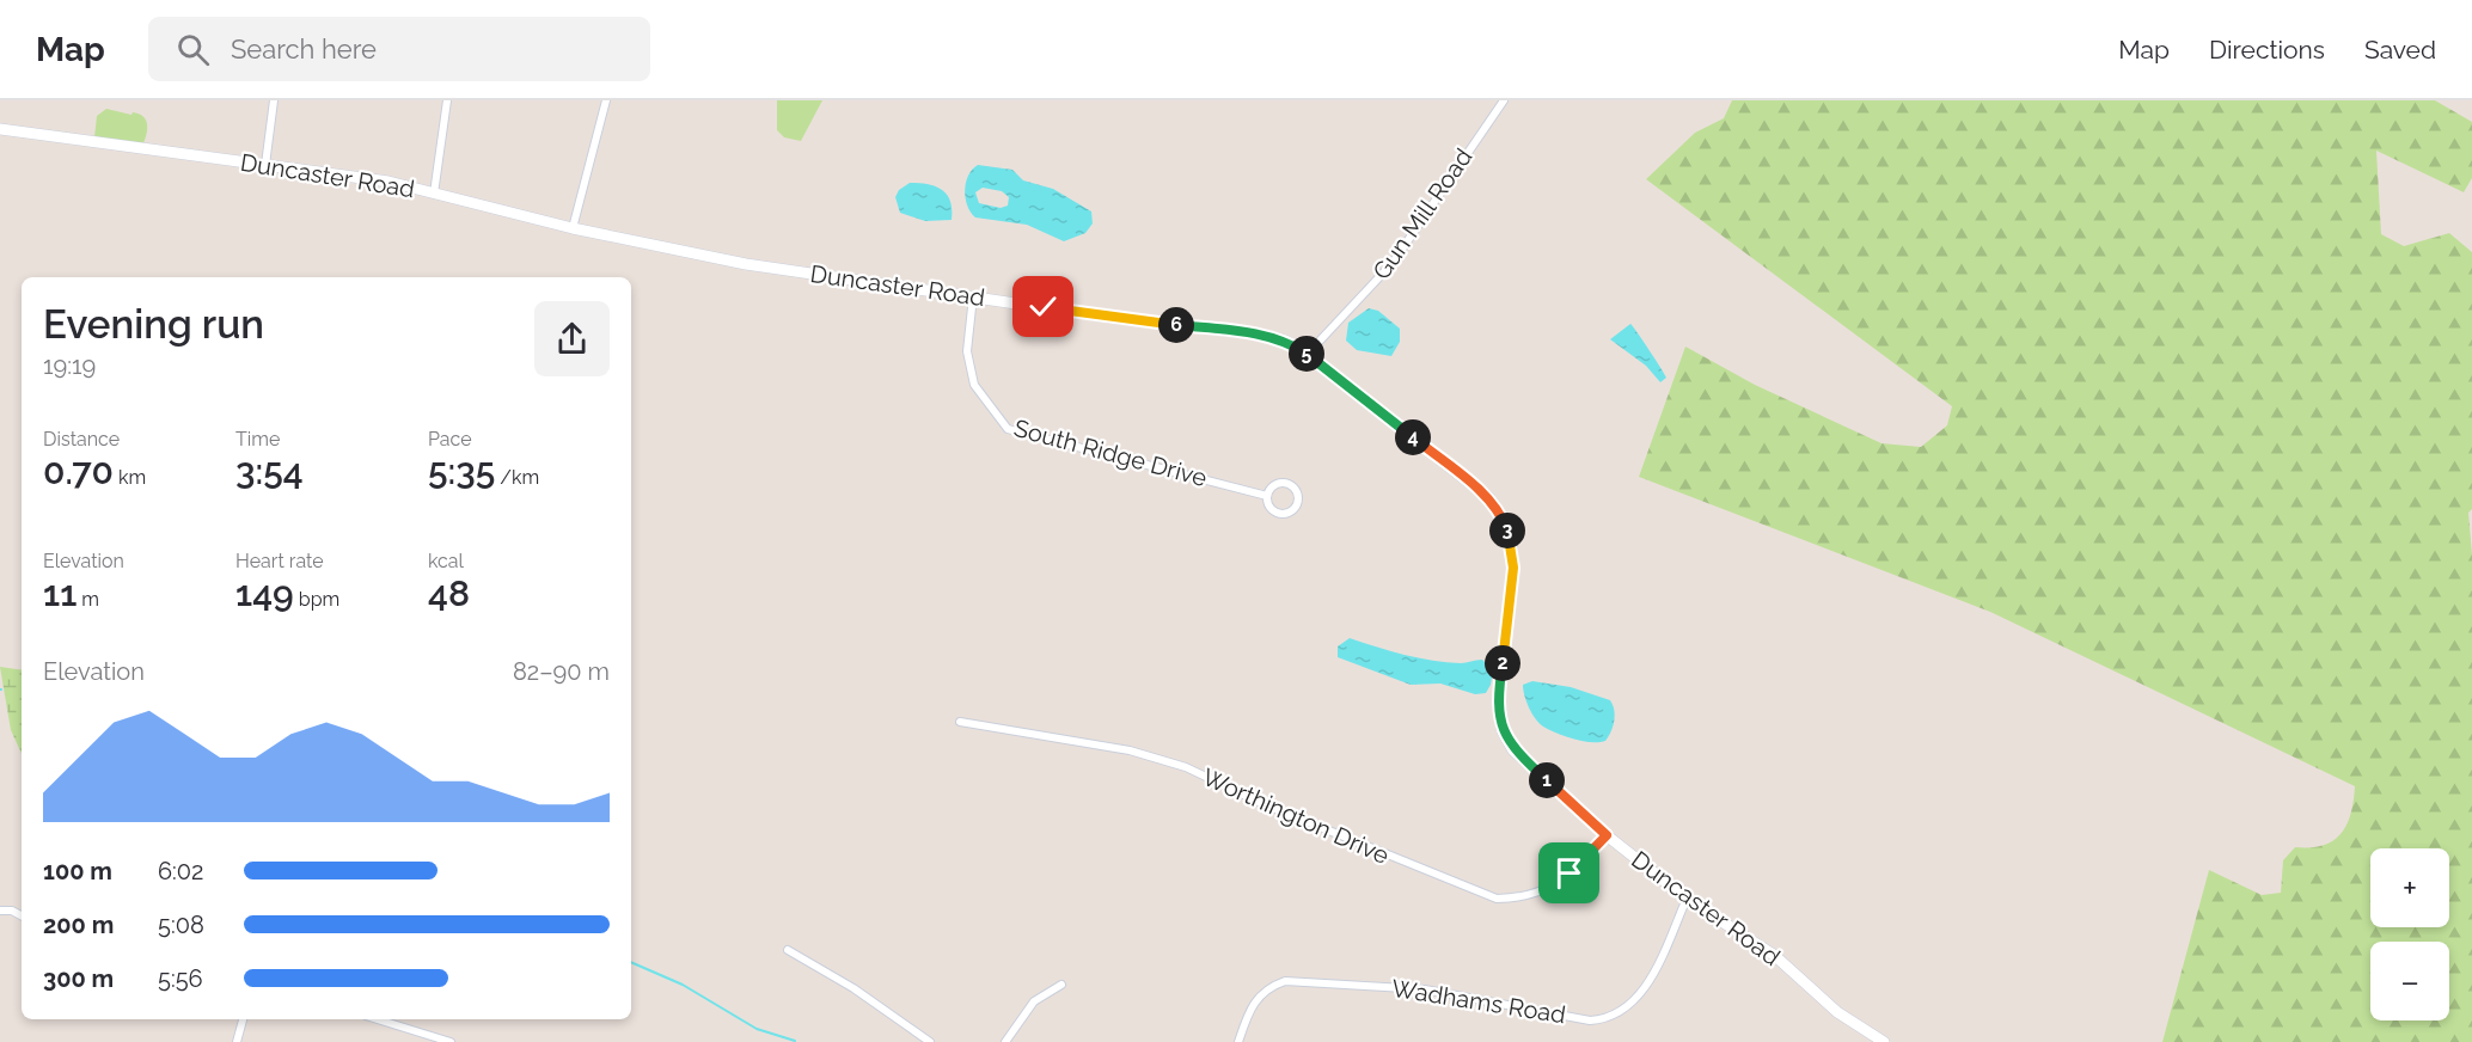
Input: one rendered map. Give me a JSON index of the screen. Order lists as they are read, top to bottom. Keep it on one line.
{"streets":{"street":["Duncaster Road","Gun Mill Road","South Ridge Drive","Worthington Drive","Wadhams Road"]},"crossings":[["Duncaster Road","Gun Mill Road"],["Duncaster Road","South Ridge Drive"],["Duncaster Road","Worthington Drive"],["Duncaster Road","Wadhams Road"]],"page":{"header":"Map","search":"Search here","nav":["Map","Directions","Saved"],"heading":["Evening run","19:19"],"pins":["6","5","4","3","2","1"],"stats":[["Distance","0.70 km"],["Time","3:54"],["Pace","5:35 /km"],["Elevation","11 m"],["Heart rate","149 bpm"],["kcal","48"]],"chart":["Elevation","82–90 m"],"list":[{"name":"100 m","note":"6:02"},{"name":"200 m","note":"5:08"},{"name":"300 m","note":"5:56"}],"map_buttons":["+","−"]}}
